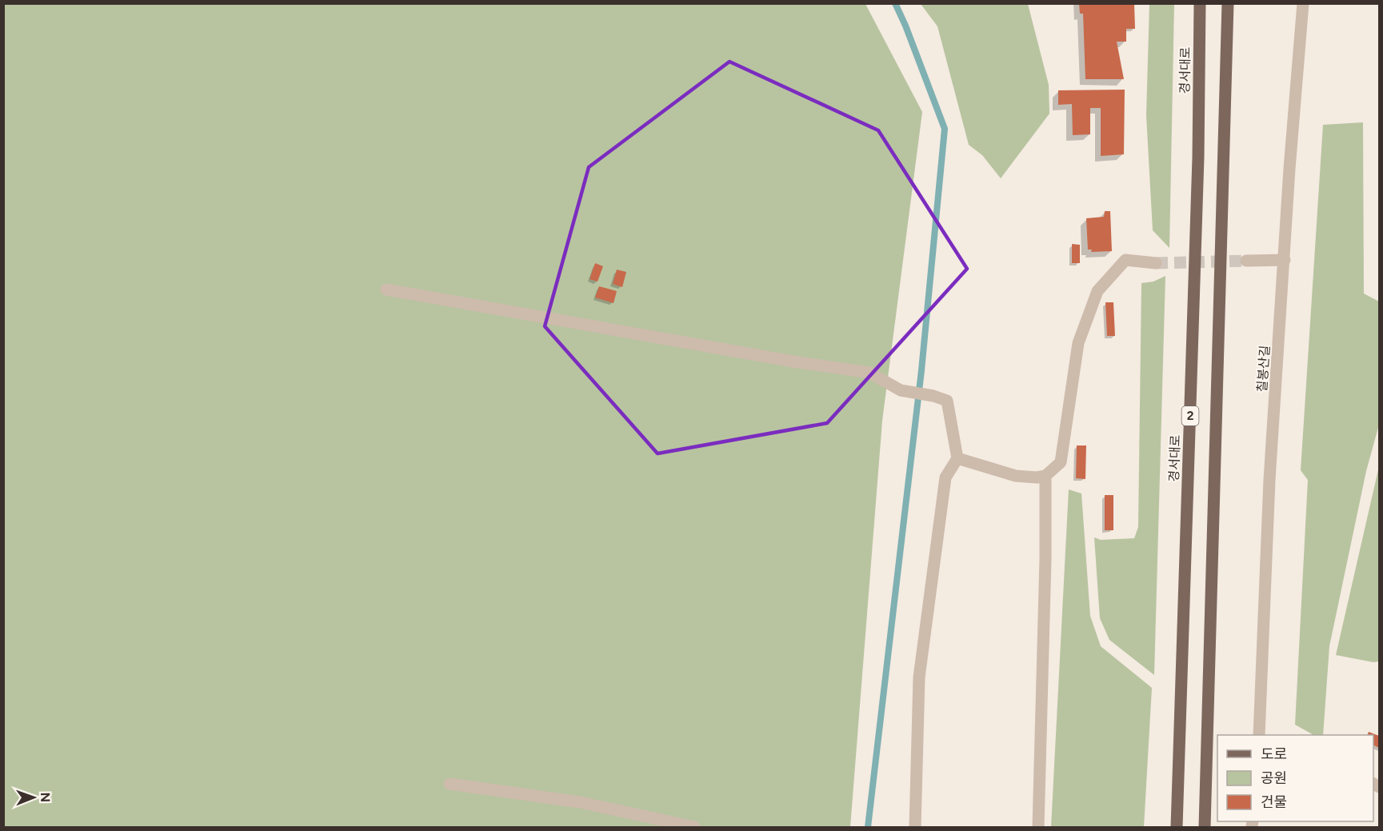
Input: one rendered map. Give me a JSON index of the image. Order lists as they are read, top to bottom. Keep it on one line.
{"streets":{"main road":["경서대로","2"],"street":["칠봉산길"]},"legend":["도로","공원","건물"],"north":"right"}
